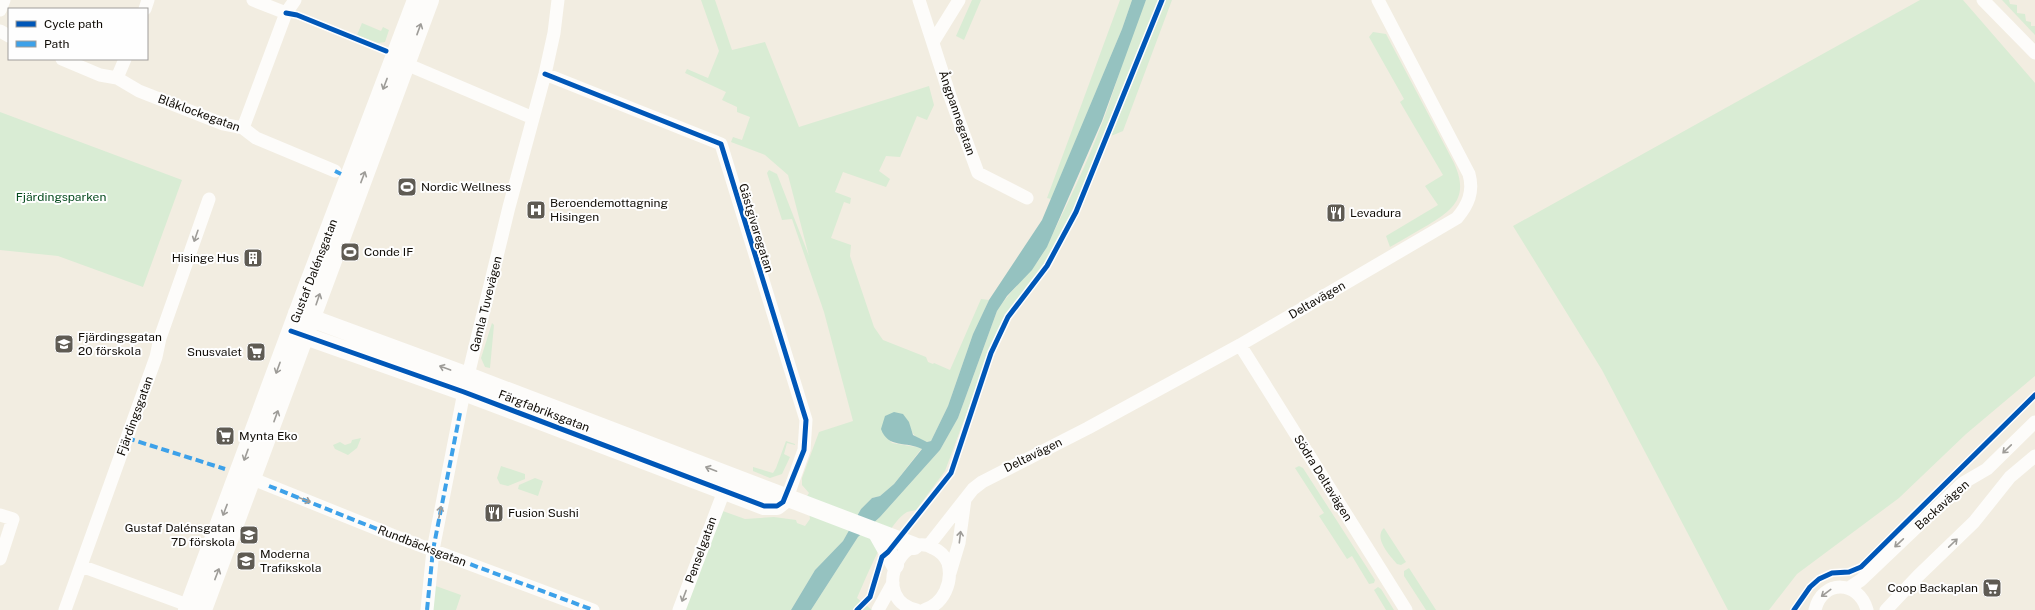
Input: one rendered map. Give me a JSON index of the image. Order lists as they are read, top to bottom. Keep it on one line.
{"streets":{"street":["Blåklockegatan","Ångpannegatan","Gästgivaregatan","Gustaf Dalénsgatan","Deltavägen","Gamla Tuvevägen","Färgfabriksgatan","Fjärdingsgatan","Södra Deltavägen","Backavägen","Rundbäcksgatan","Penselgatan"]},"crossings":[["Gästgivaregatan","Gamla Tuvevägen"],["Gästgivaregatan","Färgfabriksgatan"],["Gustaf Dalénsgatan","Färgfabriksgatan"],["Gustaf Dalénsgatan","Rundbäcksgatan"],["Deltavägen","Färgfabriksgatan"],["Deltavägen","Södra Deltavägen"],["Gamla Tuvevägen","Färgfabriksgatan"],["Gamla Tuvevägen","Rundbäcksgatan"],["Färgfabriksgatan","Penselgatan"]],"one_way":["Fjärdingsgatan","Rundbäcksgatan","Penselgatan"],"parks":["Fjärdingsparken"],"places":{"sports":["Nordic Wellness","Conde IF"],"hospital":["Beroendemottagning Hisingen"],"restaurant":["Levadura","Fusion Sushi"],"building":["Hisinge Hus"],"school or university":["Fjärdingsgatan 20 förskola","Gustaf Dalénsgatan 7D förskola","Moderna Trafikskola"],"supermarket":["Snusvalet","Mynta Eko","Coop Backaplan"]},"legend":["Cycle path","Path"]}
